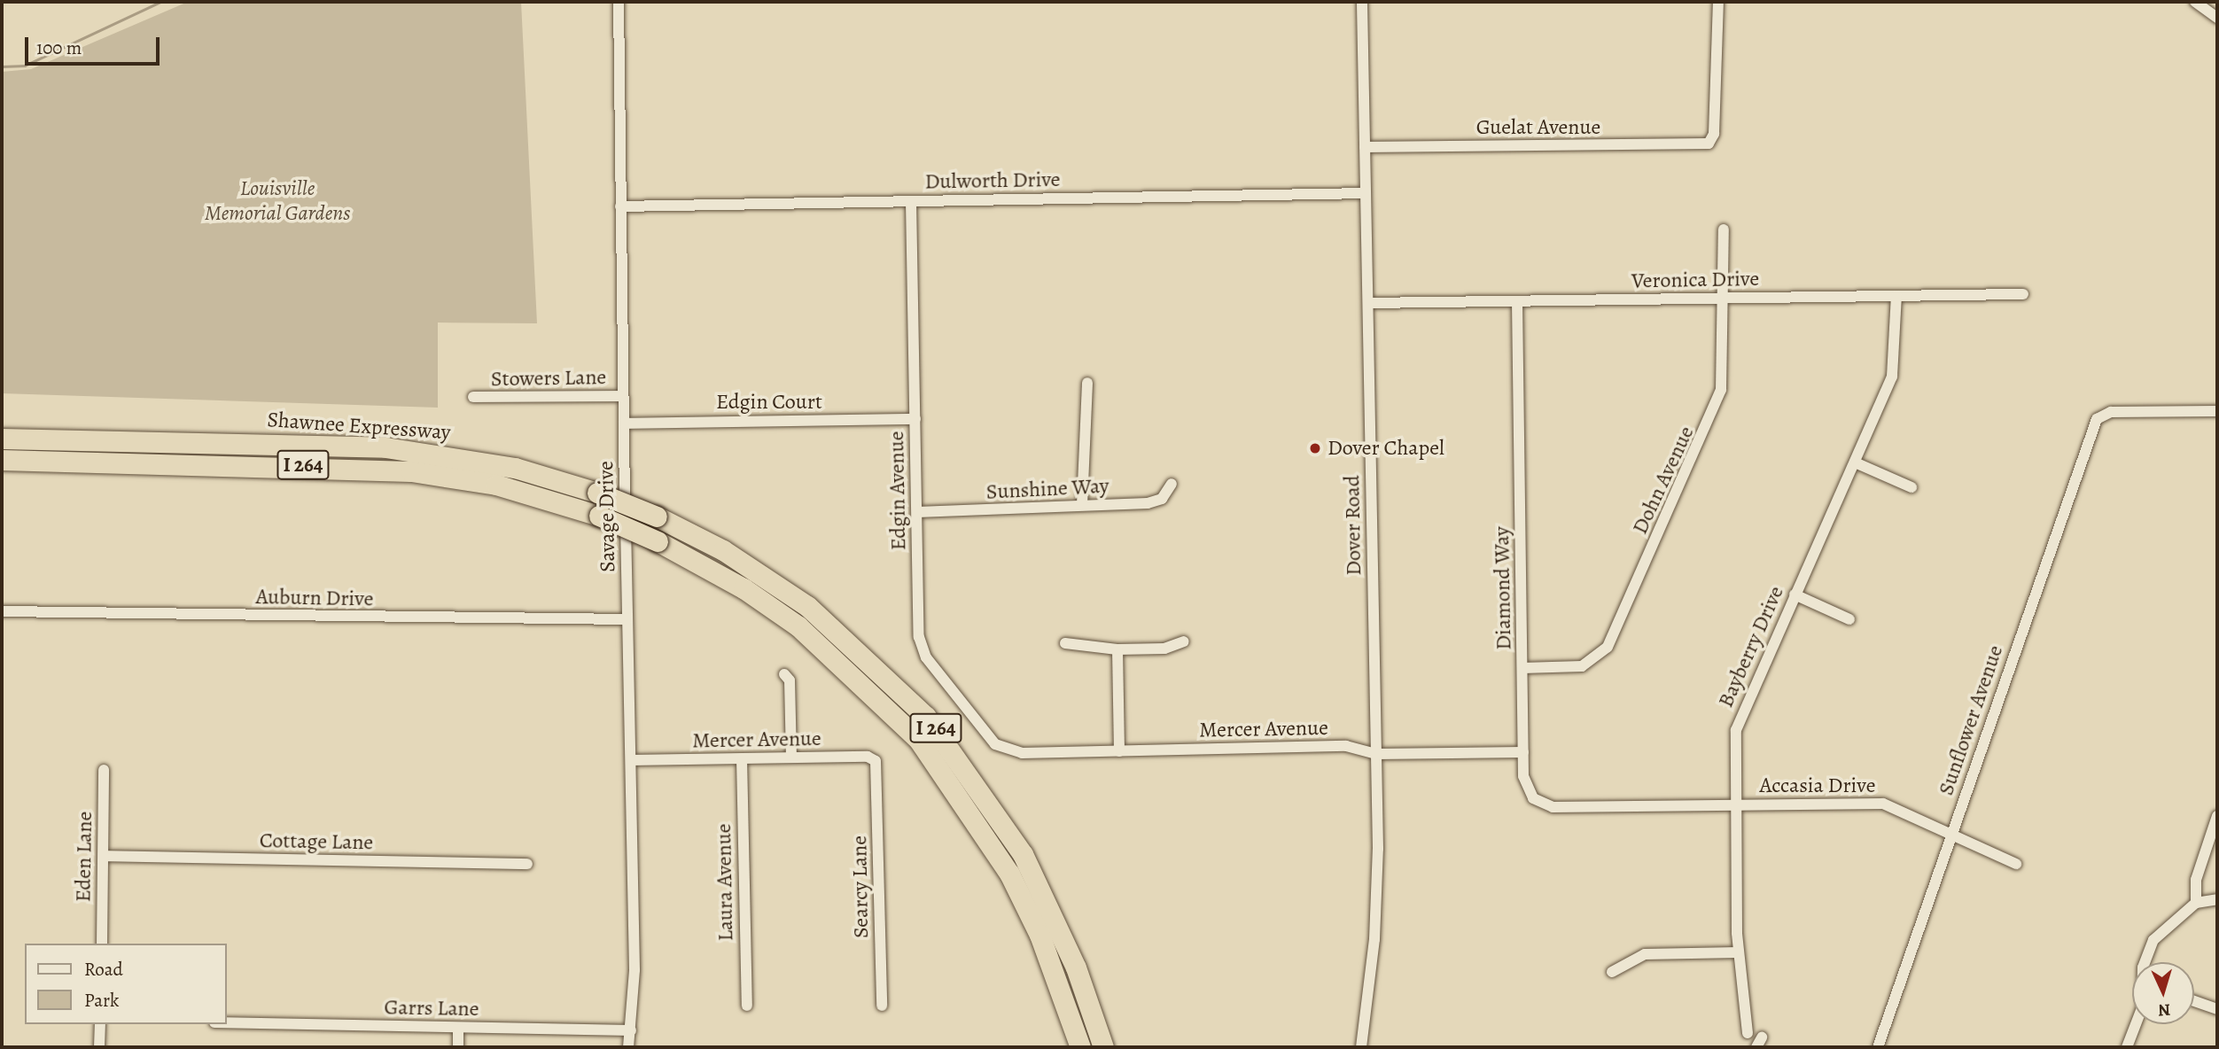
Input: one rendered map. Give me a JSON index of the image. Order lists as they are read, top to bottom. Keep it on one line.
{"streets":{"highway":["Shawnee Expressway","I 264"],"street":["Guelat Avenue","Dulworth Drive","Veronica Drive","Stowers Lane","Edgin Court","Dohn Avenue","Sunshine Way","Edgin Avenue","Savage Drive","Dover Road","Diamond Way","Auburn Drive","Bayberry Drive","Sunflower Avenue","Mercer Avenue","Accasia Drive","Cottage Lane","Eden Lane","Laura Avenue","Searcy Lane","Garrs Lane"]},"crossings":[["Guelat Avenue","Dover Road"],["Dulworth Drive","Edgin Avenue"],["Dulworth Drive","Savage Drive"],["Dulworth Drive","Dover Road"],["Veronica Drive","Dohn Avenue"],["Veronica Drive","Dover Road"],["Veronica Drive","Diamond Way"],["Veronica Drive","Bayberry Drive"],["Stowers Lane","Savage Drive"],["Edgin Court","Edgin Avenue"],["Edgin Court","Savage Drive"],["Dohn Avenue","Diamond Way"],["Sunshine Way","Edgin Avenue"],["Edgin Avenue","Mercer Avenue"],["Savage Drive","Auburn Drive"],["Savage Drive","Mercer Avenue"],["Savage Drive","Garrs Lane"],["Dover Road","Mercer Avenue"],["Diamond Way","Mercer Avenue"],["Diamond Way","Accasia Drive"],["Bayberry Drive","Accasia Drive"],["Sunflower Avenue","Accasia Drive"],["Mercer Avenue","Laura Avenue"],["Mercer Avenue","Searcy Lane"],["Cottage Lane","Eden Lane"]],"parks":["Louisville Memorial Gardens"],"places":["Dover Chapel"],"legend":["Road","Park"],"scale_bar":"100 m","north":"bottom"}
